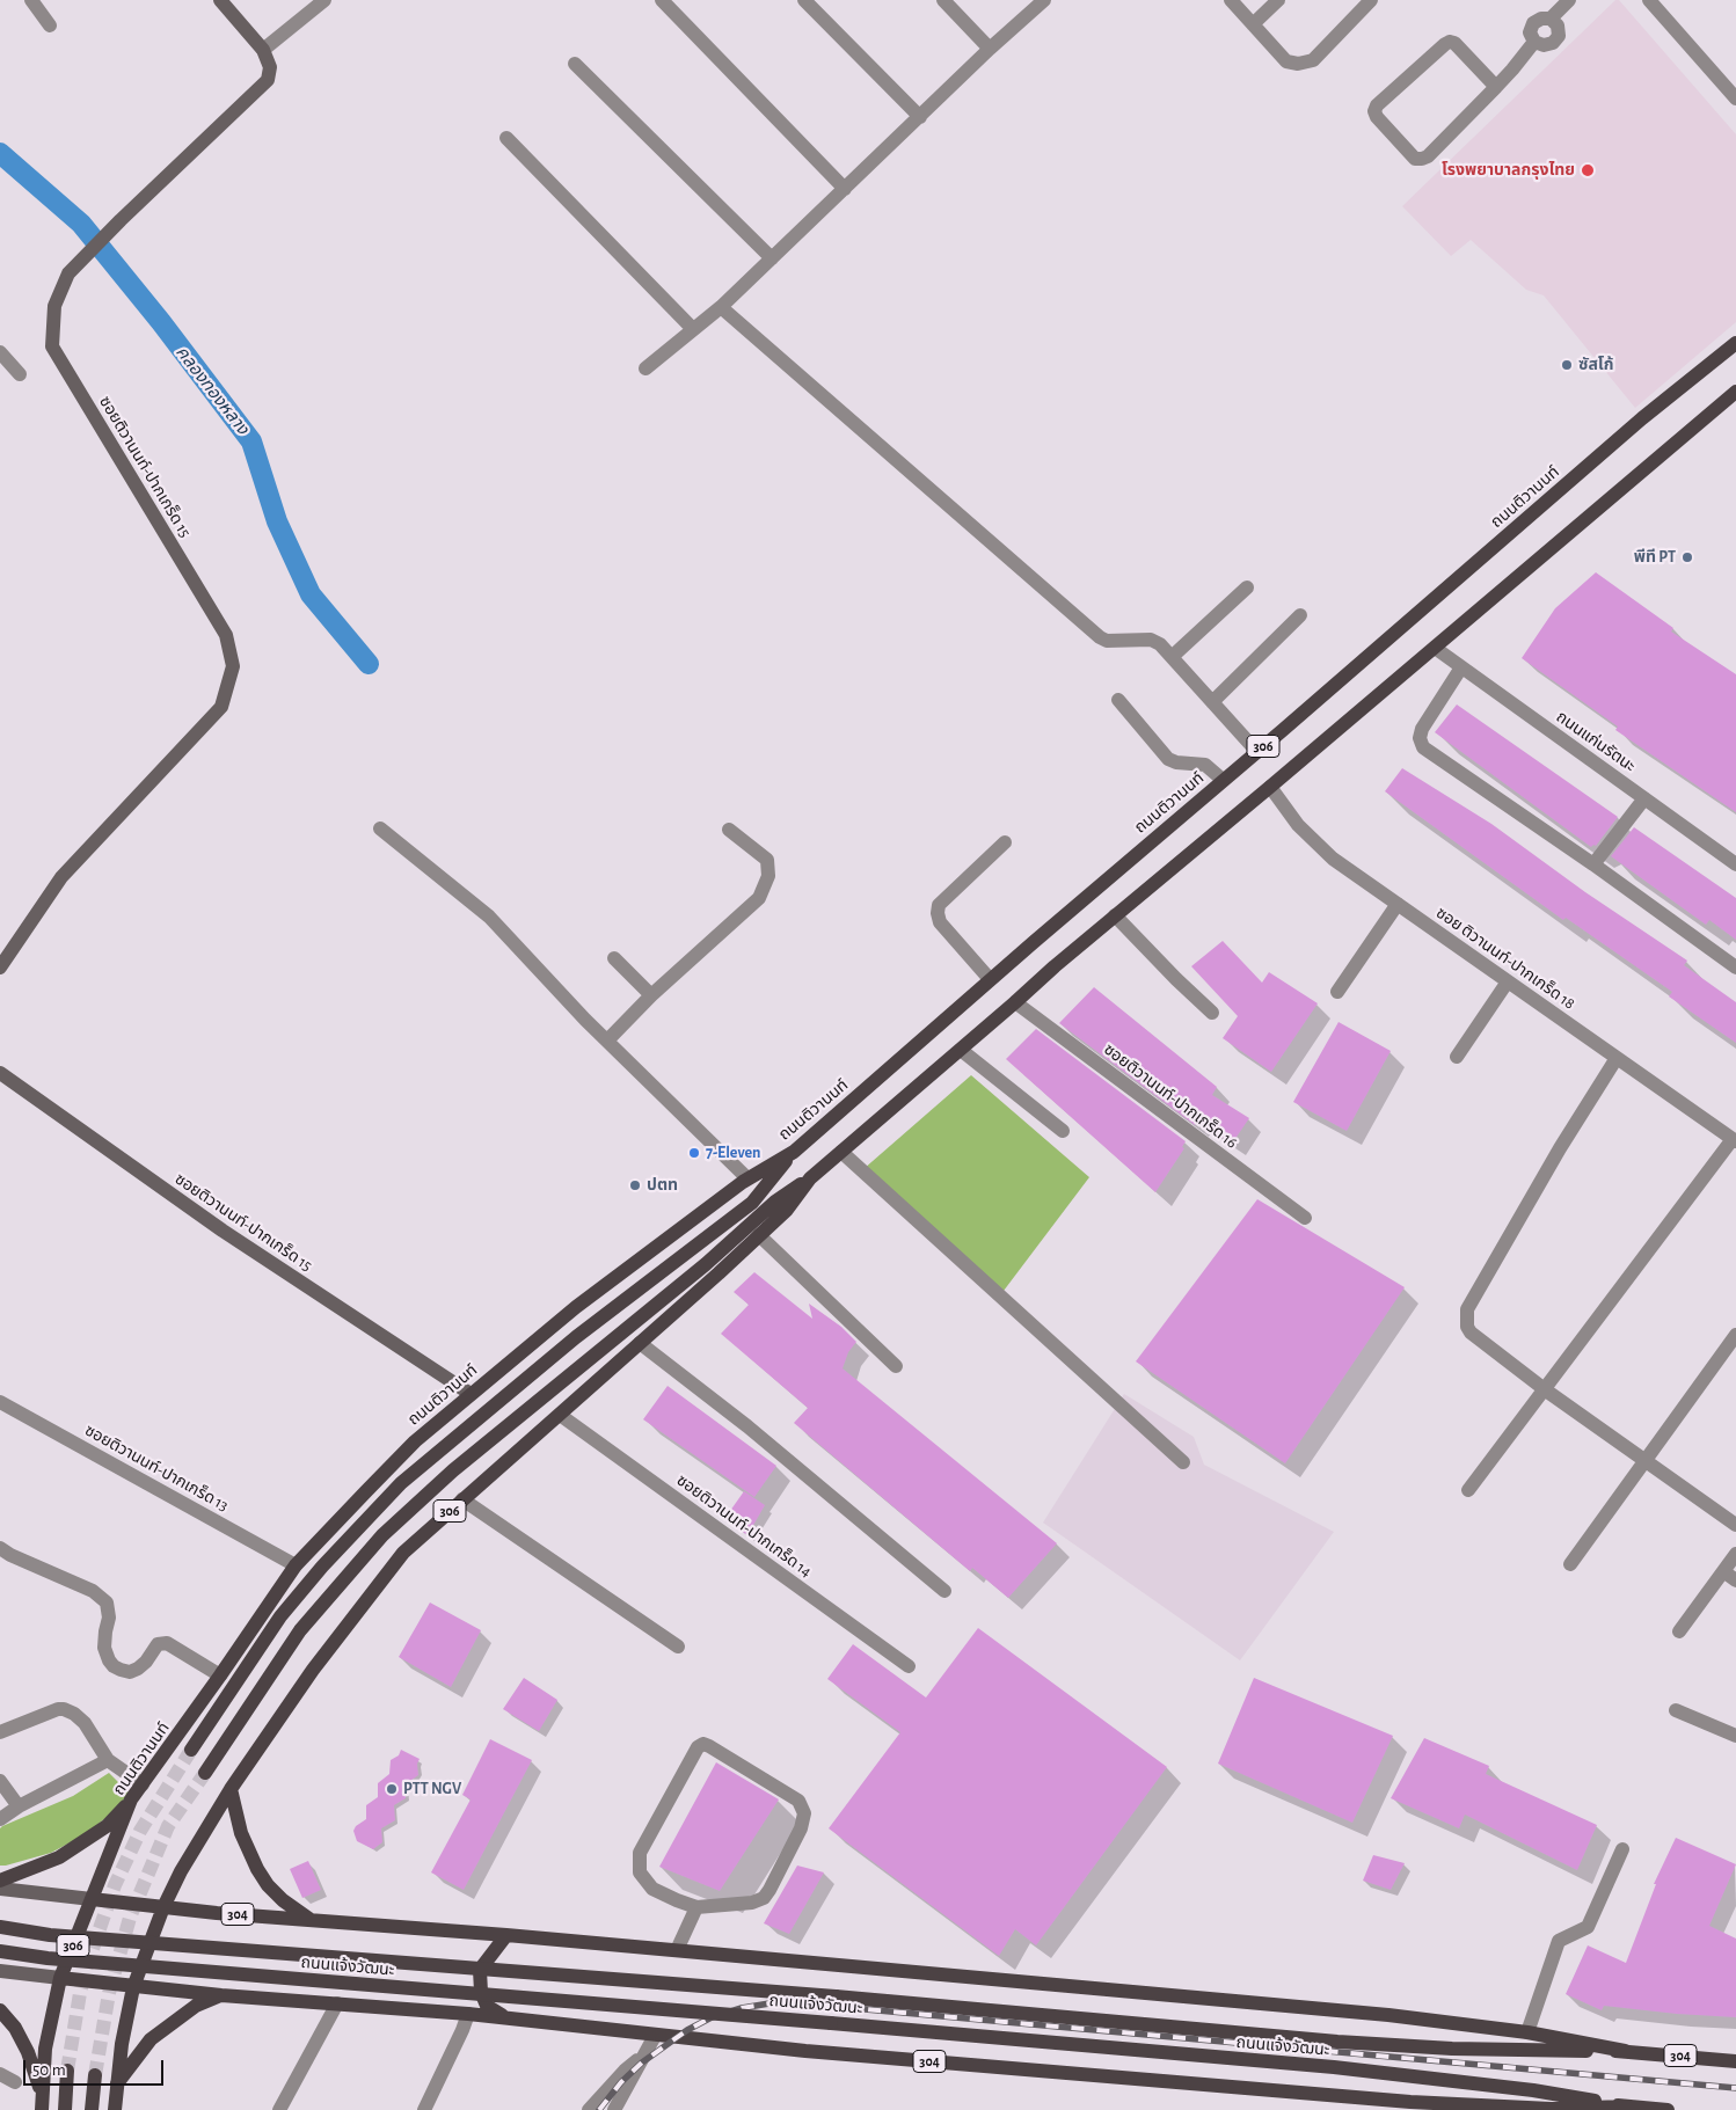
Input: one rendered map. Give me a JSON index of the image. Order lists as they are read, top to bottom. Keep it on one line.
{"streets":{"main road":["ถนนติวานนท์","306","304","ถนนแจ้งวัฒนะ"],"street":["ซอยติวานนท์-ปากเกร็ด 15","ถนนแก่นรัตนะ","ซอย ติวานนท์-ปากเกร็ด 18","ซอยติวานนท์-ปากเกร็ด 16","ซอยติวานนท์-ปากเกร็ด 13","ซอยติวานนท์-ปากเกร็ด 14"]},"crossings":[["ซอยติวานนท์-ปากเกร็ด 15","ถนนติวานนท์"],["ถนนติวานนท์","306"],["ถนนติวานนท์","ซอยติวานนท์-ปากเกร็ด 13"],["ถนนติวานนท์","ถนนแจ้งวัฒนะ"],["ถนนแก่นรัตนะ","306"],["306","ซอย ติวานนท์-ปากเกร็ด 18"],["306","ซอยติวานนท์-ปากเกร็ด 16"],["306","ซอยติวานนท์-ปากเกร็ด 14"],["306","ถนนแจ้งวัฒนะ"]],"water":["คลองทองหลาง"],"places":["โรงพยาบาลกรุงไทย","ซัสโก้","พีที PT","7-Eleven","ปตท","PTT NGV"],"scale_bar":"50 m"}
